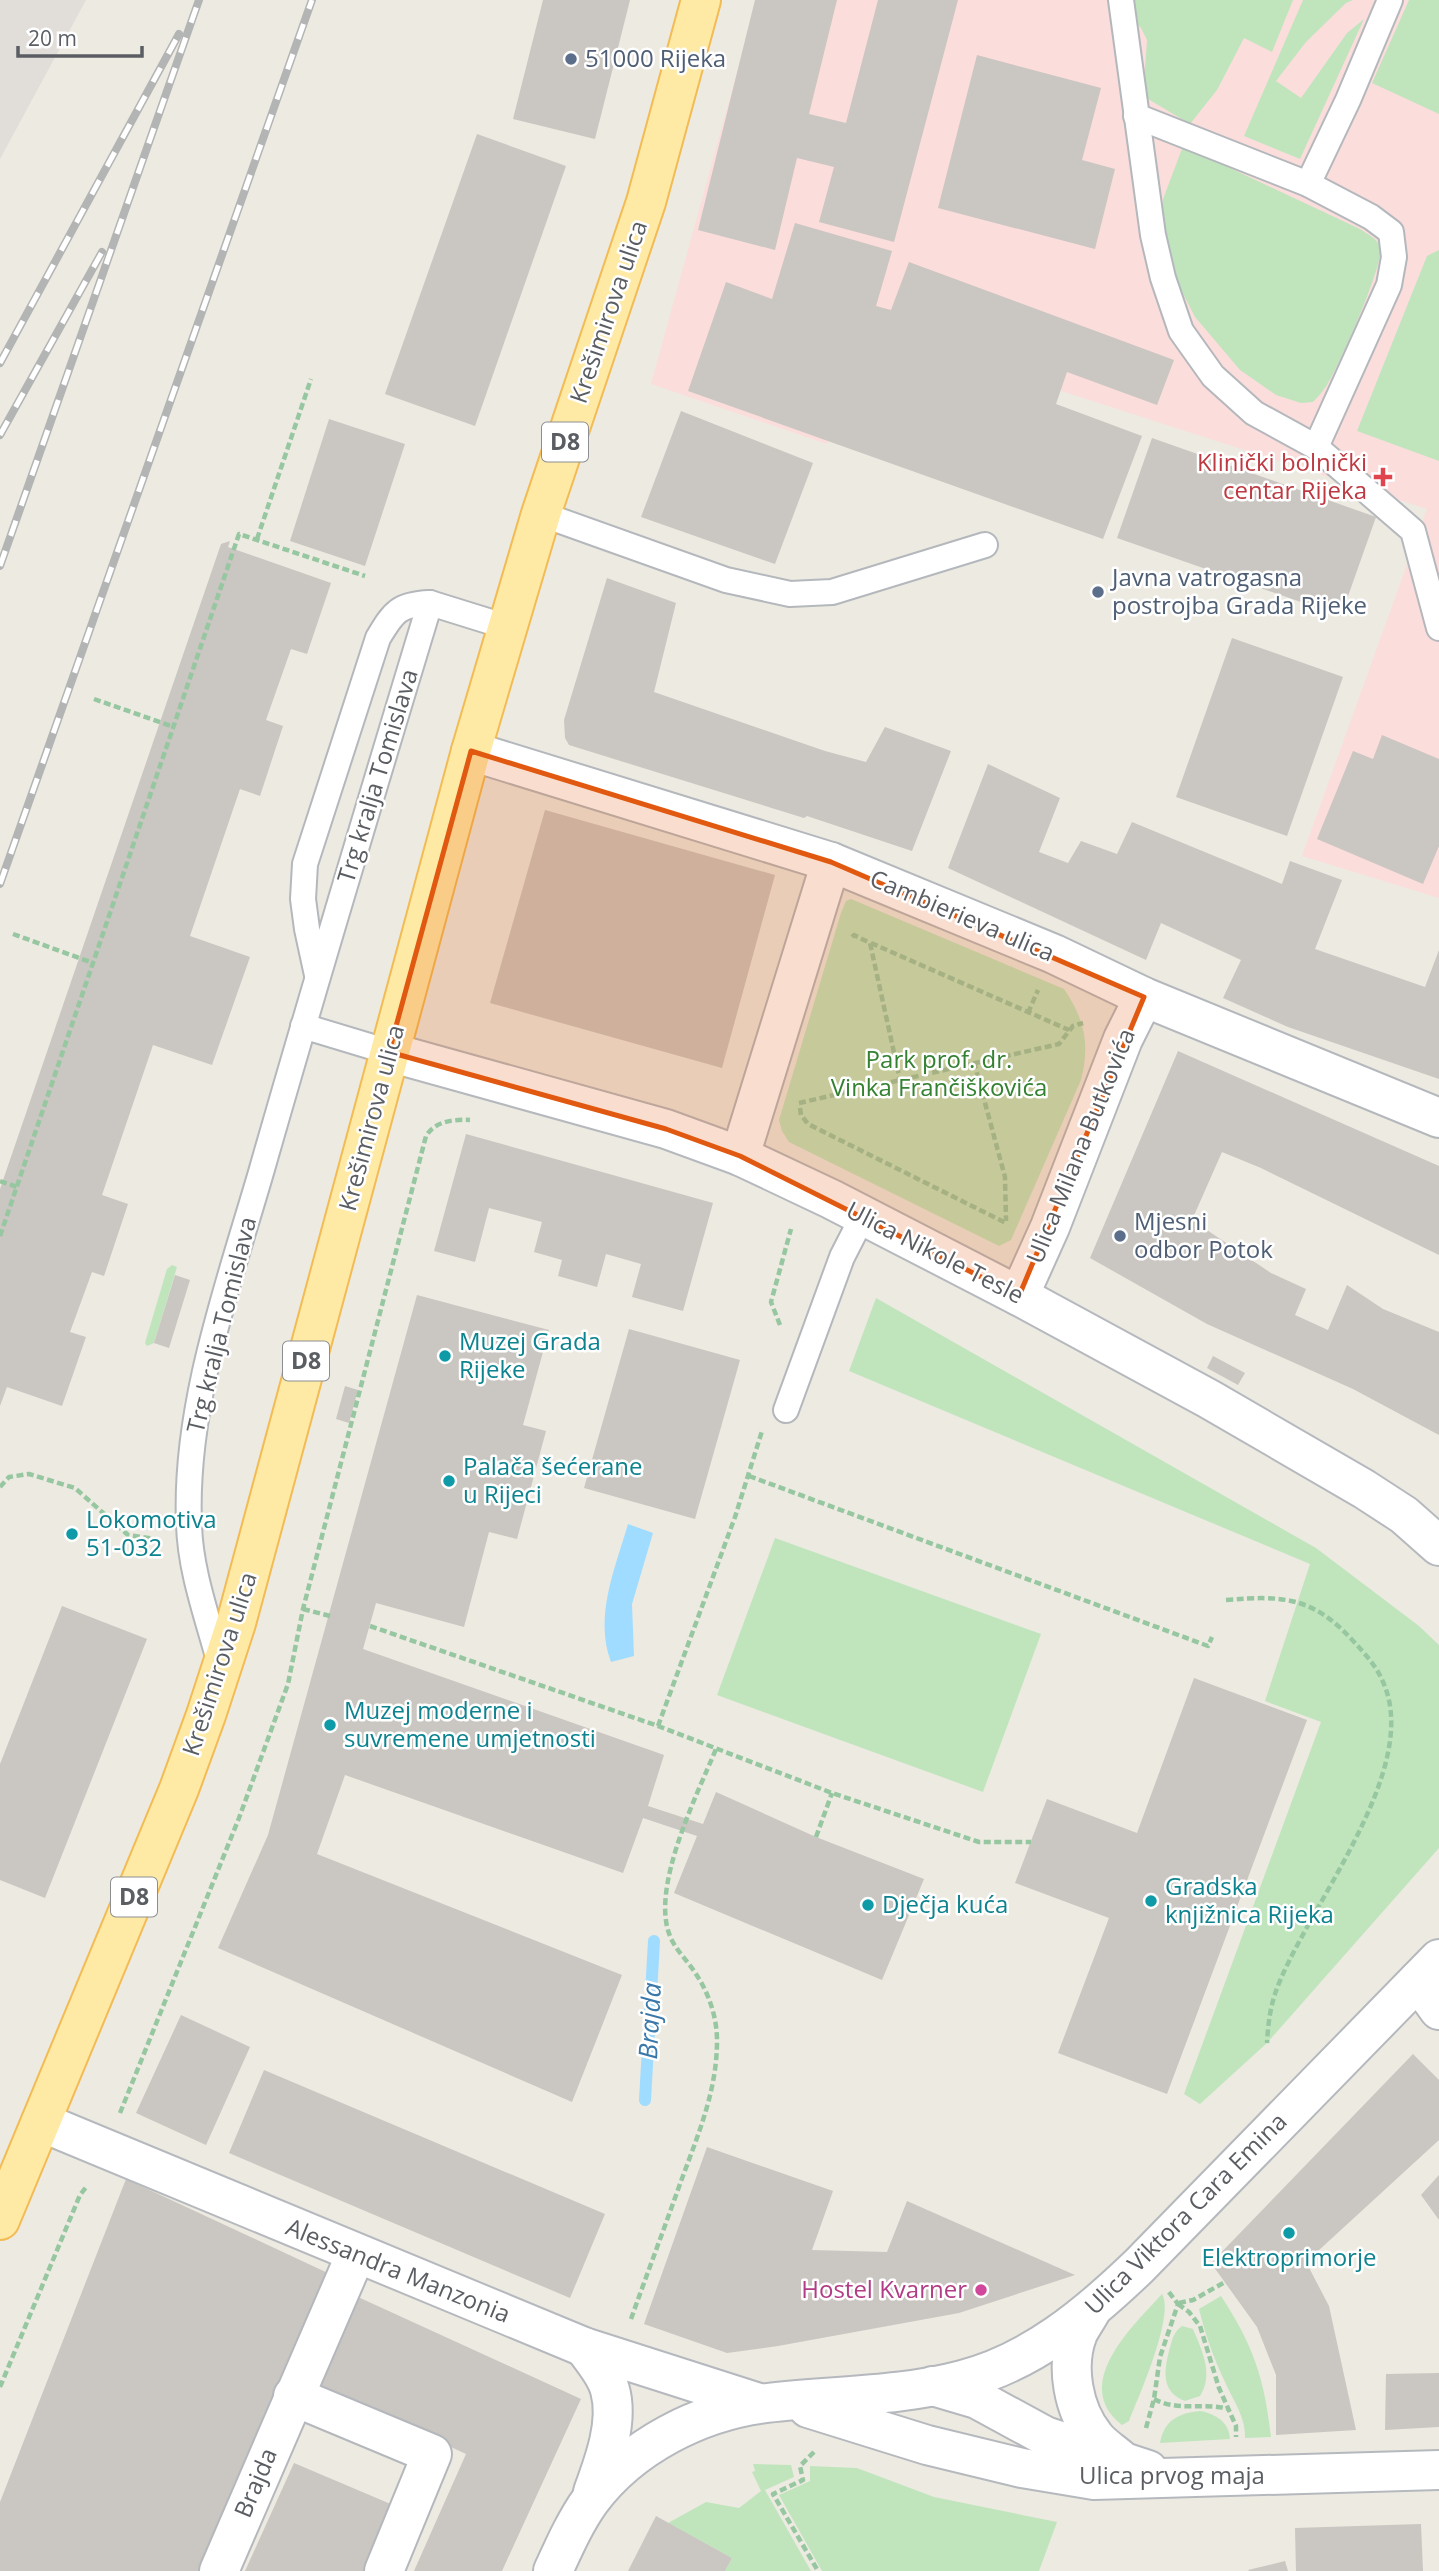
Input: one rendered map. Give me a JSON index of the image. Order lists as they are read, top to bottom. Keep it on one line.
{"streets":{"main road":["Krešimirova ulica","D8","Cambierieva ulica","Ulica Milana Butkovića","Ulica Nikole Tesle","Ulica Viktora Cara Emina","Alessandra Manzonia","Ulica prvog maja","Brajda"],"lane":["Trg kralja Tomislava"]},"crossings":[["Krešimirova ulica","Trg kralja Tomislava"],["Krešimirova ulica","Cambierieva ulica"],["Krešimirova ulica","Ulica Nikole Tesle"],["Krešimirova ulica","Alessandra Manzonia"],["Cambierieva ulica","Ulica Milana Butkovića"],["Ulica Milana Butkovića","Ulica Nikole Tesle"],["Ulica Viktora Cara Emina","Alessandra Manzonia"],["Ulica Viktora Cara Emina","Ulica prvog maja"],["Alessandra Manzonia","Ulica prvog maja"],["Alessandra Manzonia","Brajda"]],"water":["Brajda"],"parks":["Park prof. dr. Vinka Frančiškovića"],"places":{"other":["51000 Rijeka","Javna vatrogasna postrojba Grada Rijeke","Mjesni odbor Potok","Muzej Grada Rijeke","Palača šećerane u Rijeci","Lokomotiva 51-032","Muzej moderne i suvremene umjetnosti","Gradska knjižnica Rijeka","Dječja kuća","Elektroprimorje","Hostel Kvarner"],"health":["Klinički bolnički centar Rijeka"]},"scale_bar":"20 m"}
